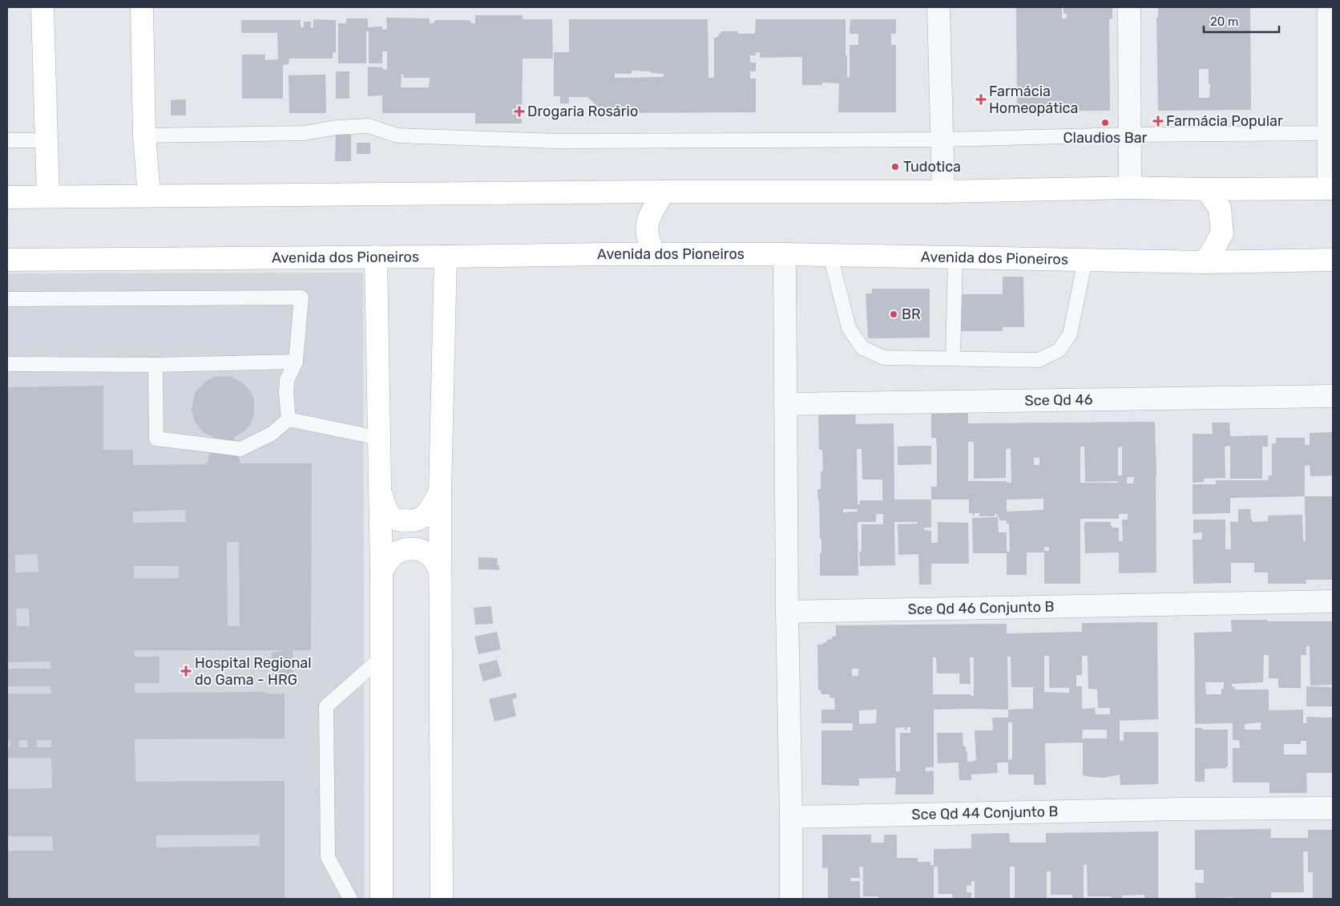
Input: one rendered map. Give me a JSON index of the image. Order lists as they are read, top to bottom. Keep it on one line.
{"streets":{"main road":["Avenida dos Pioneiros"],"street":["Sce Qd 46","Sce Qd 46 Conjunto B","Sce Qd 44 Conjunto B"]},"places":{"health":["Farmácia Homeopática","Drogaria Rosário","Farmácia Popular","Hospital Regional do Gama - HRG"],"other":["Claudios Bar","Tudotica","BR"]},"scale_bar":"20 m"}
